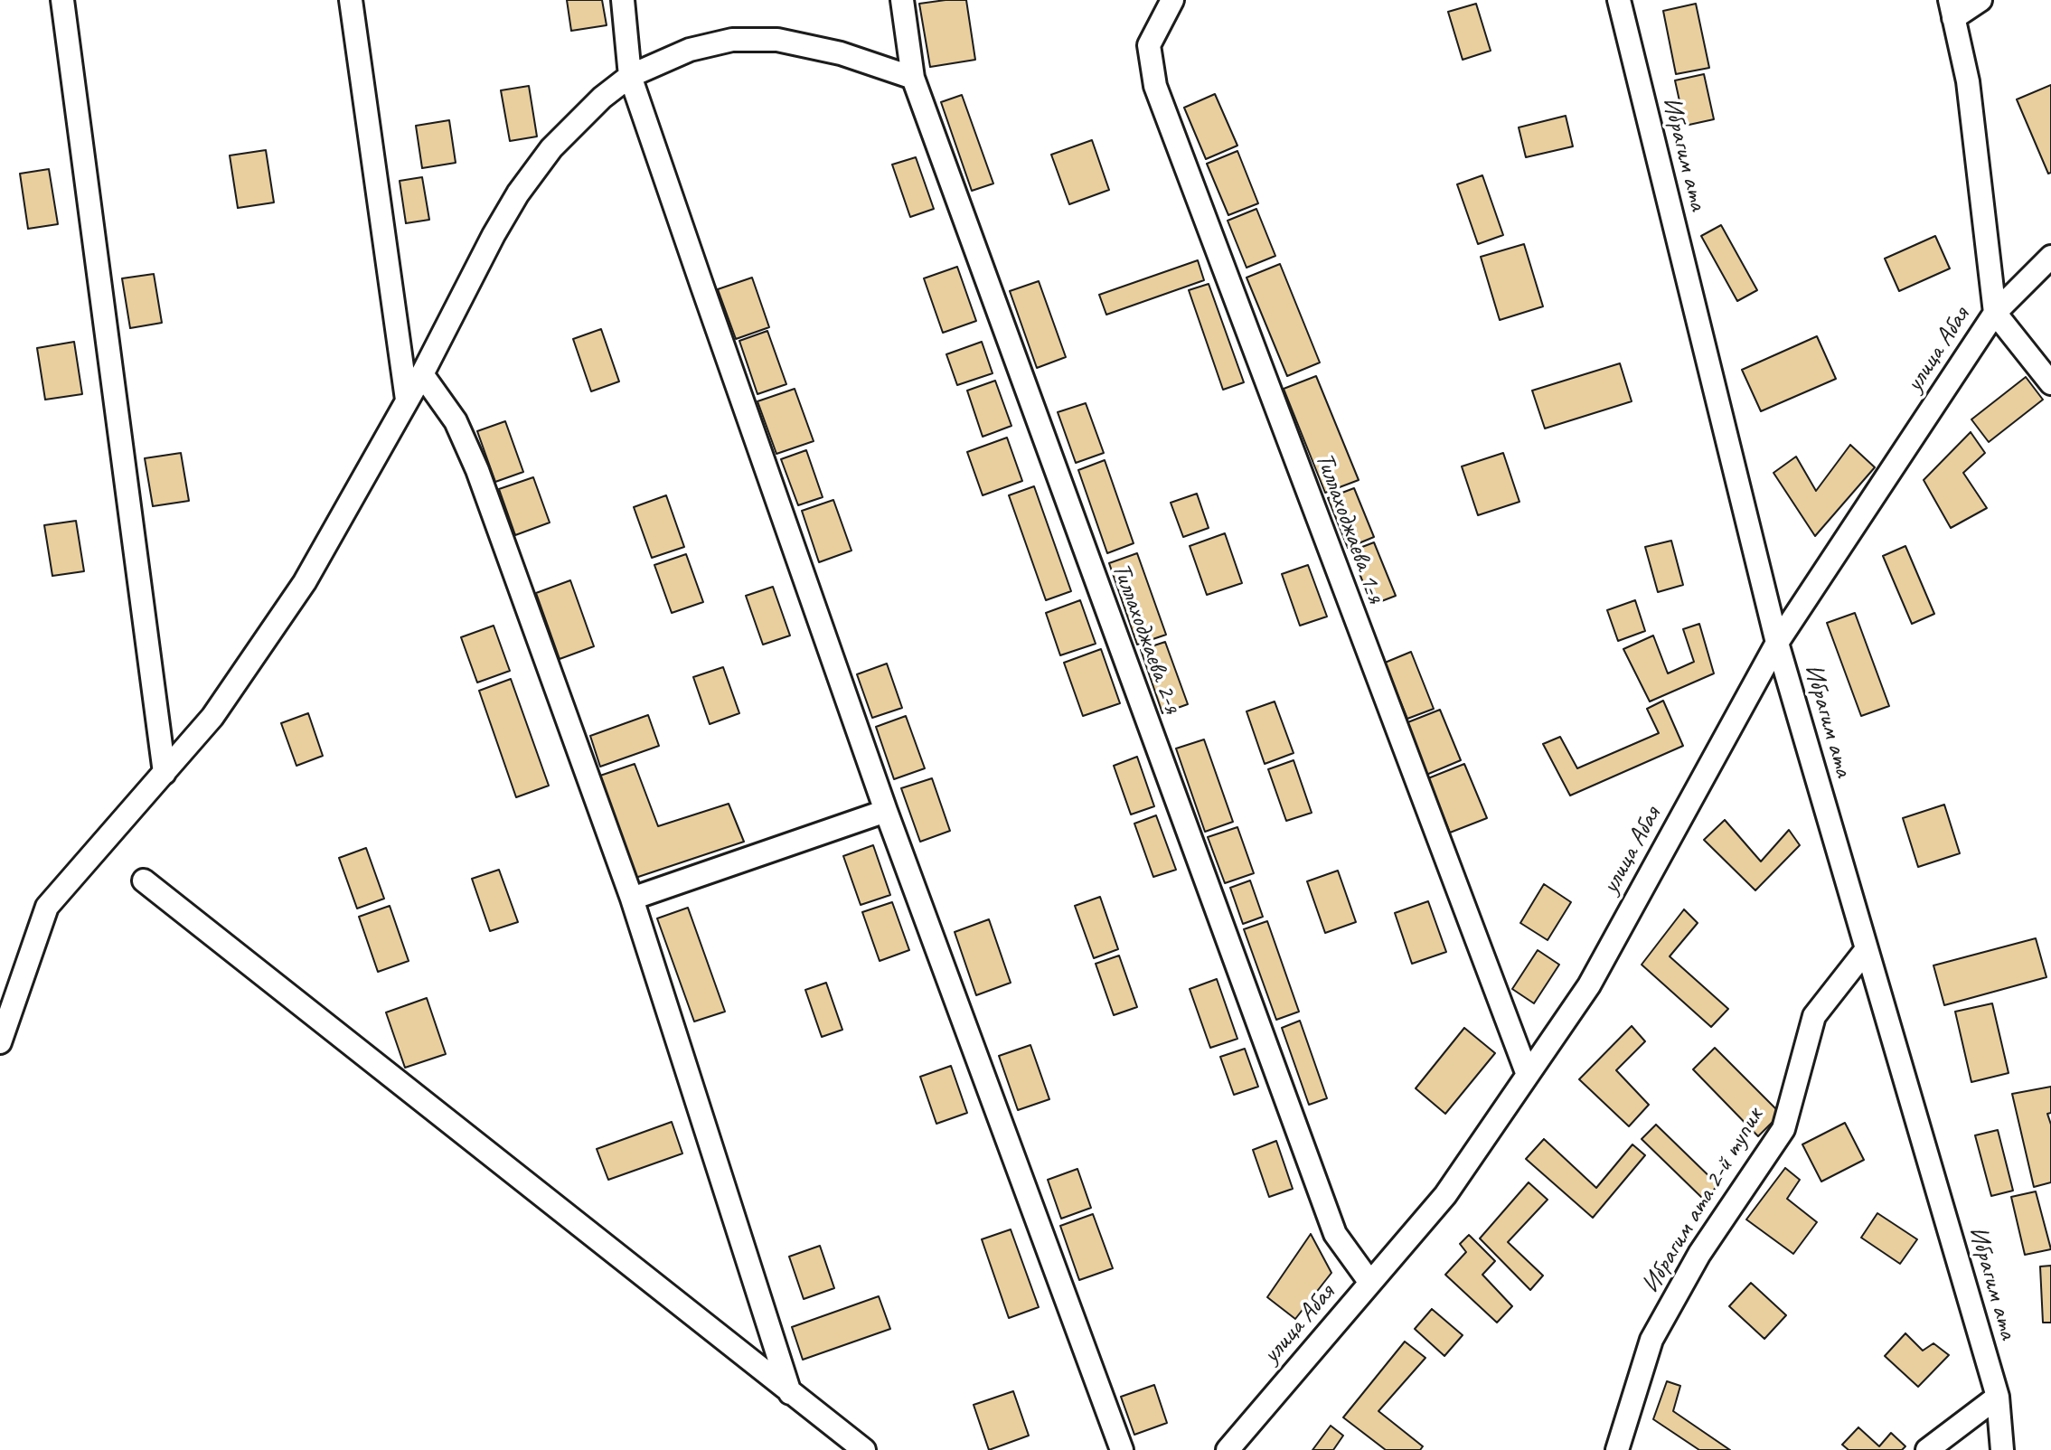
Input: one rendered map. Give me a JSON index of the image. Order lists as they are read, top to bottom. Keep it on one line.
{"streets":{"street":["Ибрагим ата","улица Абая","Тиллаходжаева 1-я","Тиллаходжаева 2-я","Ибрагим ата 2-й тупик"]},"crossings":[["Ибрагим ата","улица Абая"],["Ибрагим ата","Ибрагим ата 2-й тупик"],["улица Абая","Тиллаходжаева 1-я"],["улица Абая","Тиллаходжаева 2-я"]]}
